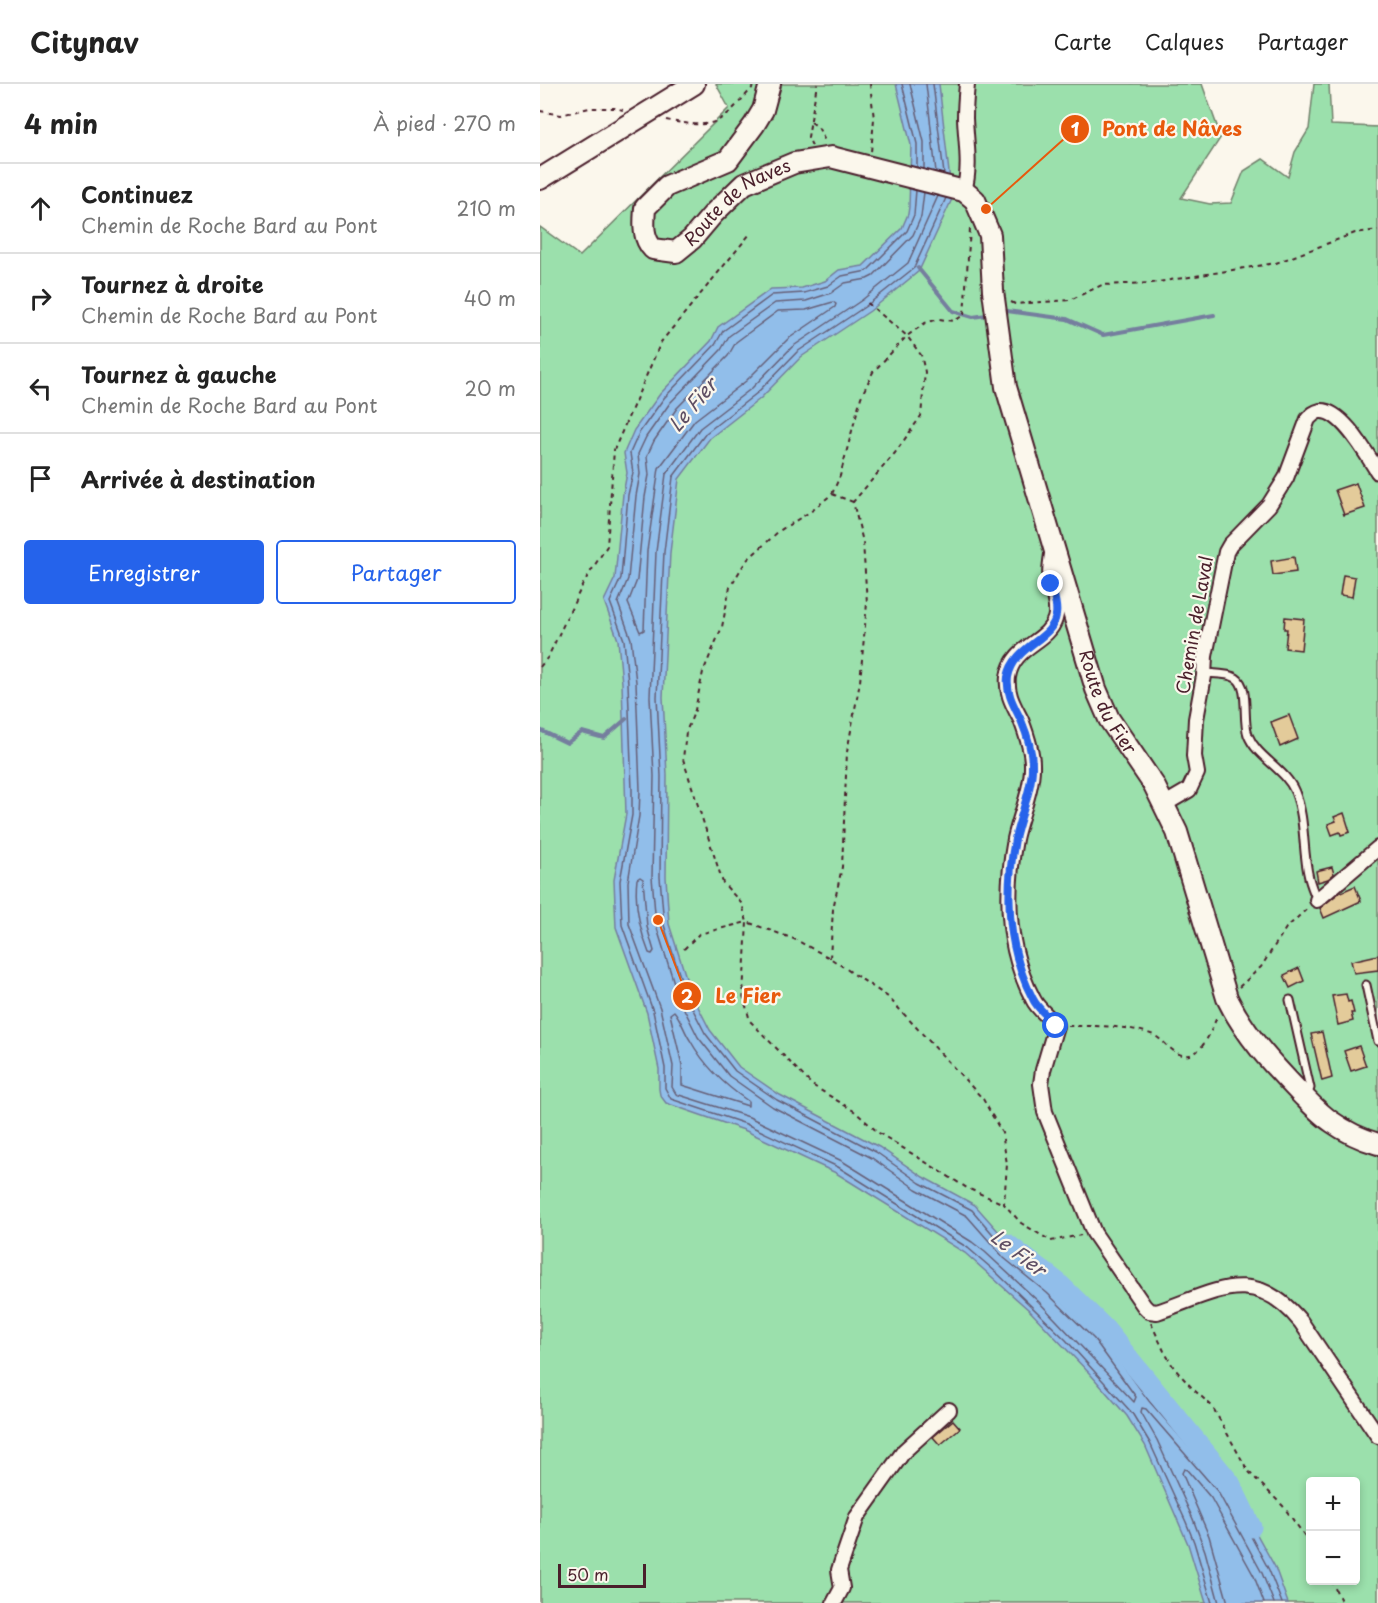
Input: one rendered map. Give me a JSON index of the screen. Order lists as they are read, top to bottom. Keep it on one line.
{"streets":{"main road":["Route de Naves","Route du Fier"],"street":["Chemin de Laval"]},"crossings":[["Route de Naves","Route du Fier"],["Chemin de Laval","Route du Fier"]],"water":["Le Fier"],"places":["Pont de Nâves","Le Fier"],"scale_bar":"50 m","page":{"header":"Citynav","nav":["Carte","Calques","Partager"],"heading":["4 min","À pied · 270 m"],"list":[["Continuez","Chemin de Roche Bard au Pont","210 m"],["Tournez à droite","Chemin de Roche Bard au Pont","40 m"],["Tournez à gauche","Chemin de Roche Bard au Pont","20 m"],"Arrivée à destination"],"buttons":["Enregistrer","Partager"],"map_buttons":["+","−"],"scale":"50 m"}}
